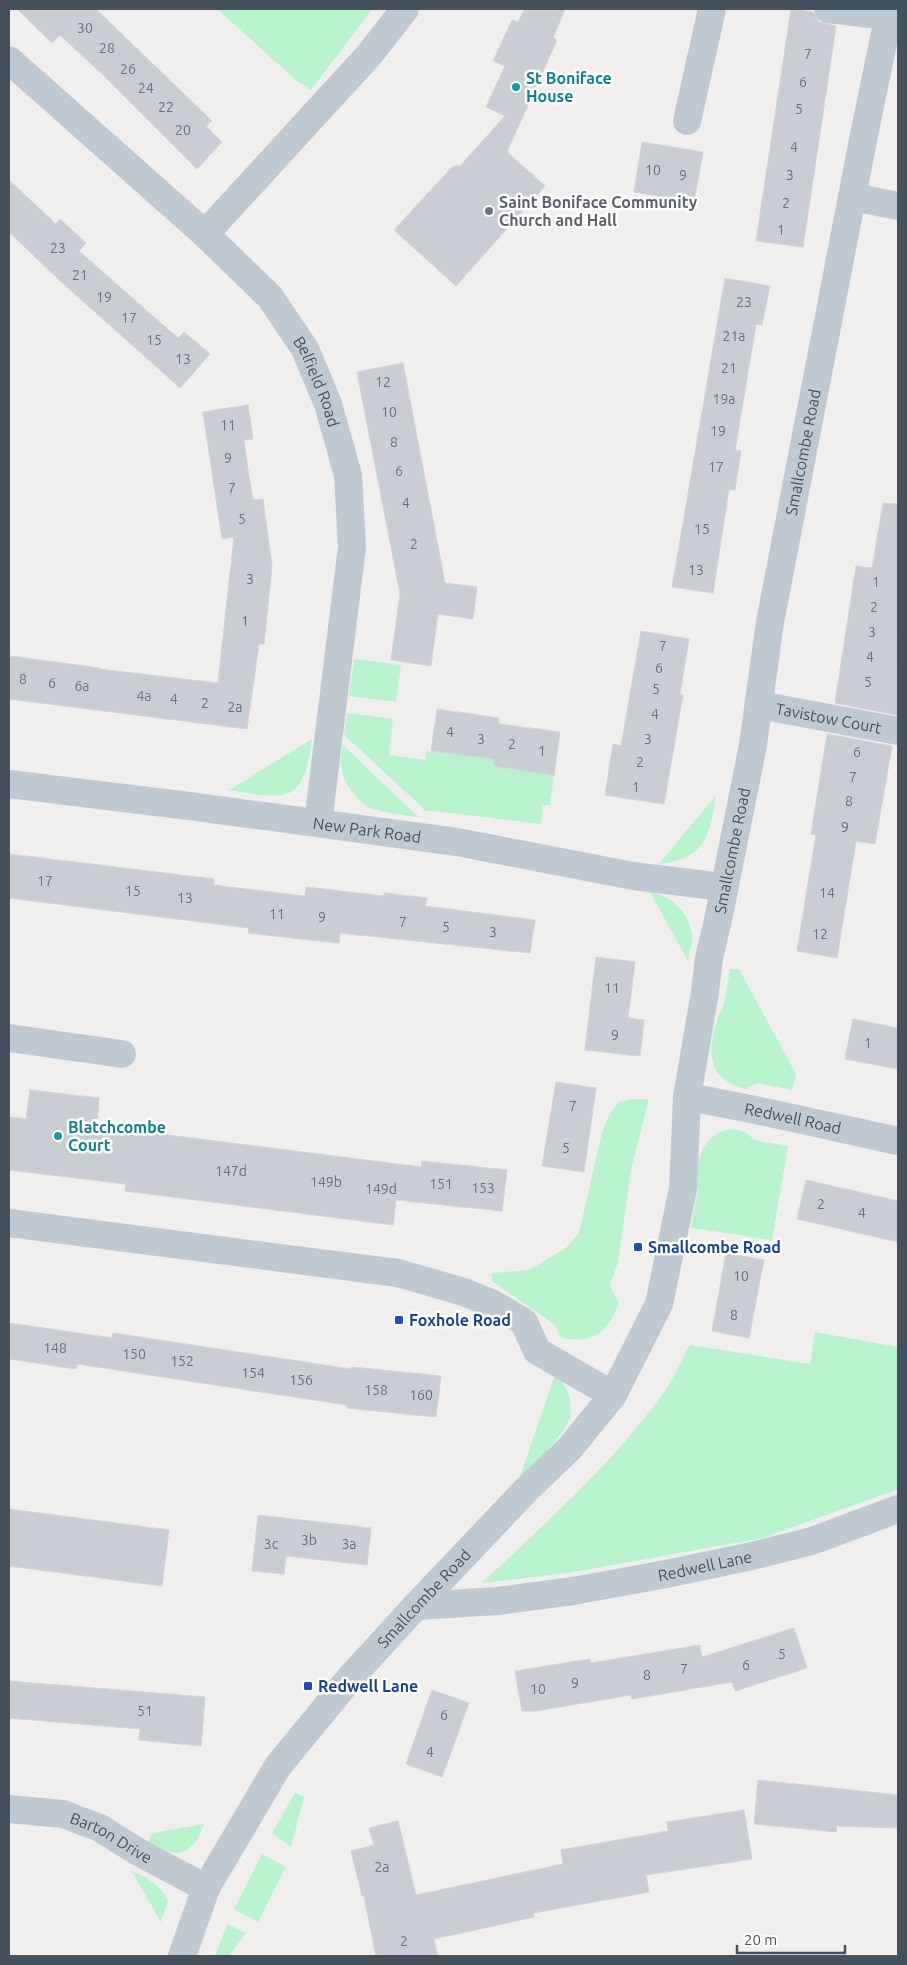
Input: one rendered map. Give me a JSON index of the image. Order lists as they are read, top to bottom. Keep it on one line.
{"streets":{"street":["Belfield Road","Smallcombe Road","Tavistow Court","New Park Road","Redwell Road","Redwell Lane","Barton Drive"]},"crossings":[["Belfield Road","New Park Road"],["Smallcombe Road","Tavistow Court"],["Smallcombe Road","New Park Road"],["Smallcombe Road","Redwell Road"],["Smallcombe Road","Redwell Lane"],["Smallcombe Road","Barton Drive"]],"places":{"other":["St Boniface House","Saint Boniface Community Church and Hall","Blatchcombe Court"],"transit":["Smallcombe Road","Foxhole Road","Redwell Lane"]},"house_numbers":["30","28","7","26","6","24","22","5","20","4","10","9","3","2","1","23","21","19","23","17","21a","15","13","21","12","19a","10","11","19","8","9","17","6","7","4","5","15","2","13","3","1","2","1","3","7","4","6","8","5","6","6a","5","4a","4","2","2a","4","4","3","3","2","1","6","2","7","1","8","9","17","15","14","13","11","9","7","5","3","12","11","9","1","7","5","147d","149b","151","153","149d","2","4","10","8","148","150","152","154","156","158","160","3b","3c","3a","5","6","7","8","9","10","51","6","4","2a","2"],"scale_bar":"20 m"}
